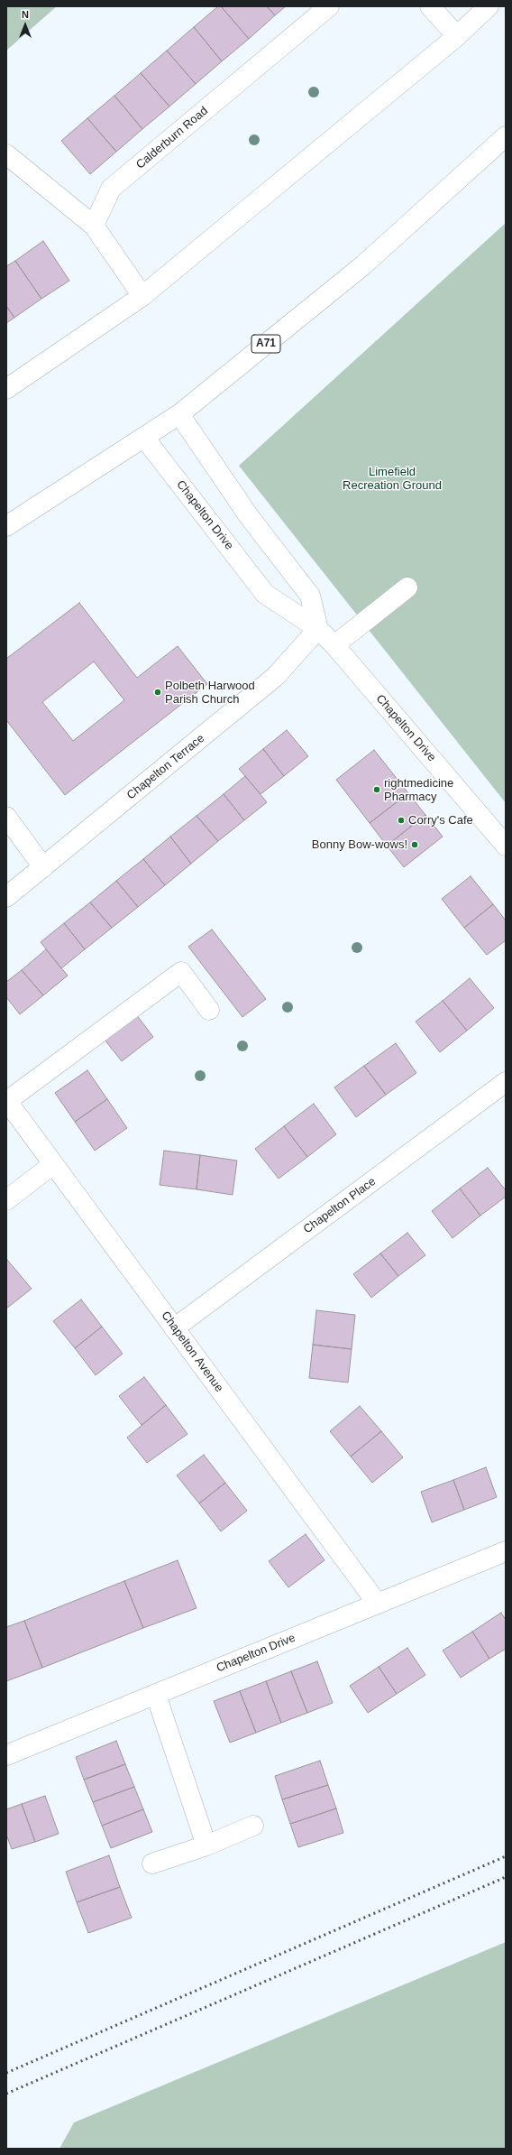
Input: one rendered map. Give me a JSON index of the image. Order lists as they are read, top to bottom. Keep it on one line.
{"streets":{"street":["Calderburn Road","A71","Chapelton Drive","Chapelton Terrace","Chapelton Place","Chapelton Avenue"]},"crossings":[["A71","Chapelton Drive"],["Chapelton Drive","Chapelton Terrace"],["Chapelton Drive","Chapelton Avenue"],["Chapelton Place","Chapelton Avenue"]],"parks":["Limefield Recreation Ground"],"places":["Polbeth Harwood Parish Church","rightmedicine Pharmacy","Corry's Cafe","Bonny Bow-wows!"],"north":"top"}
